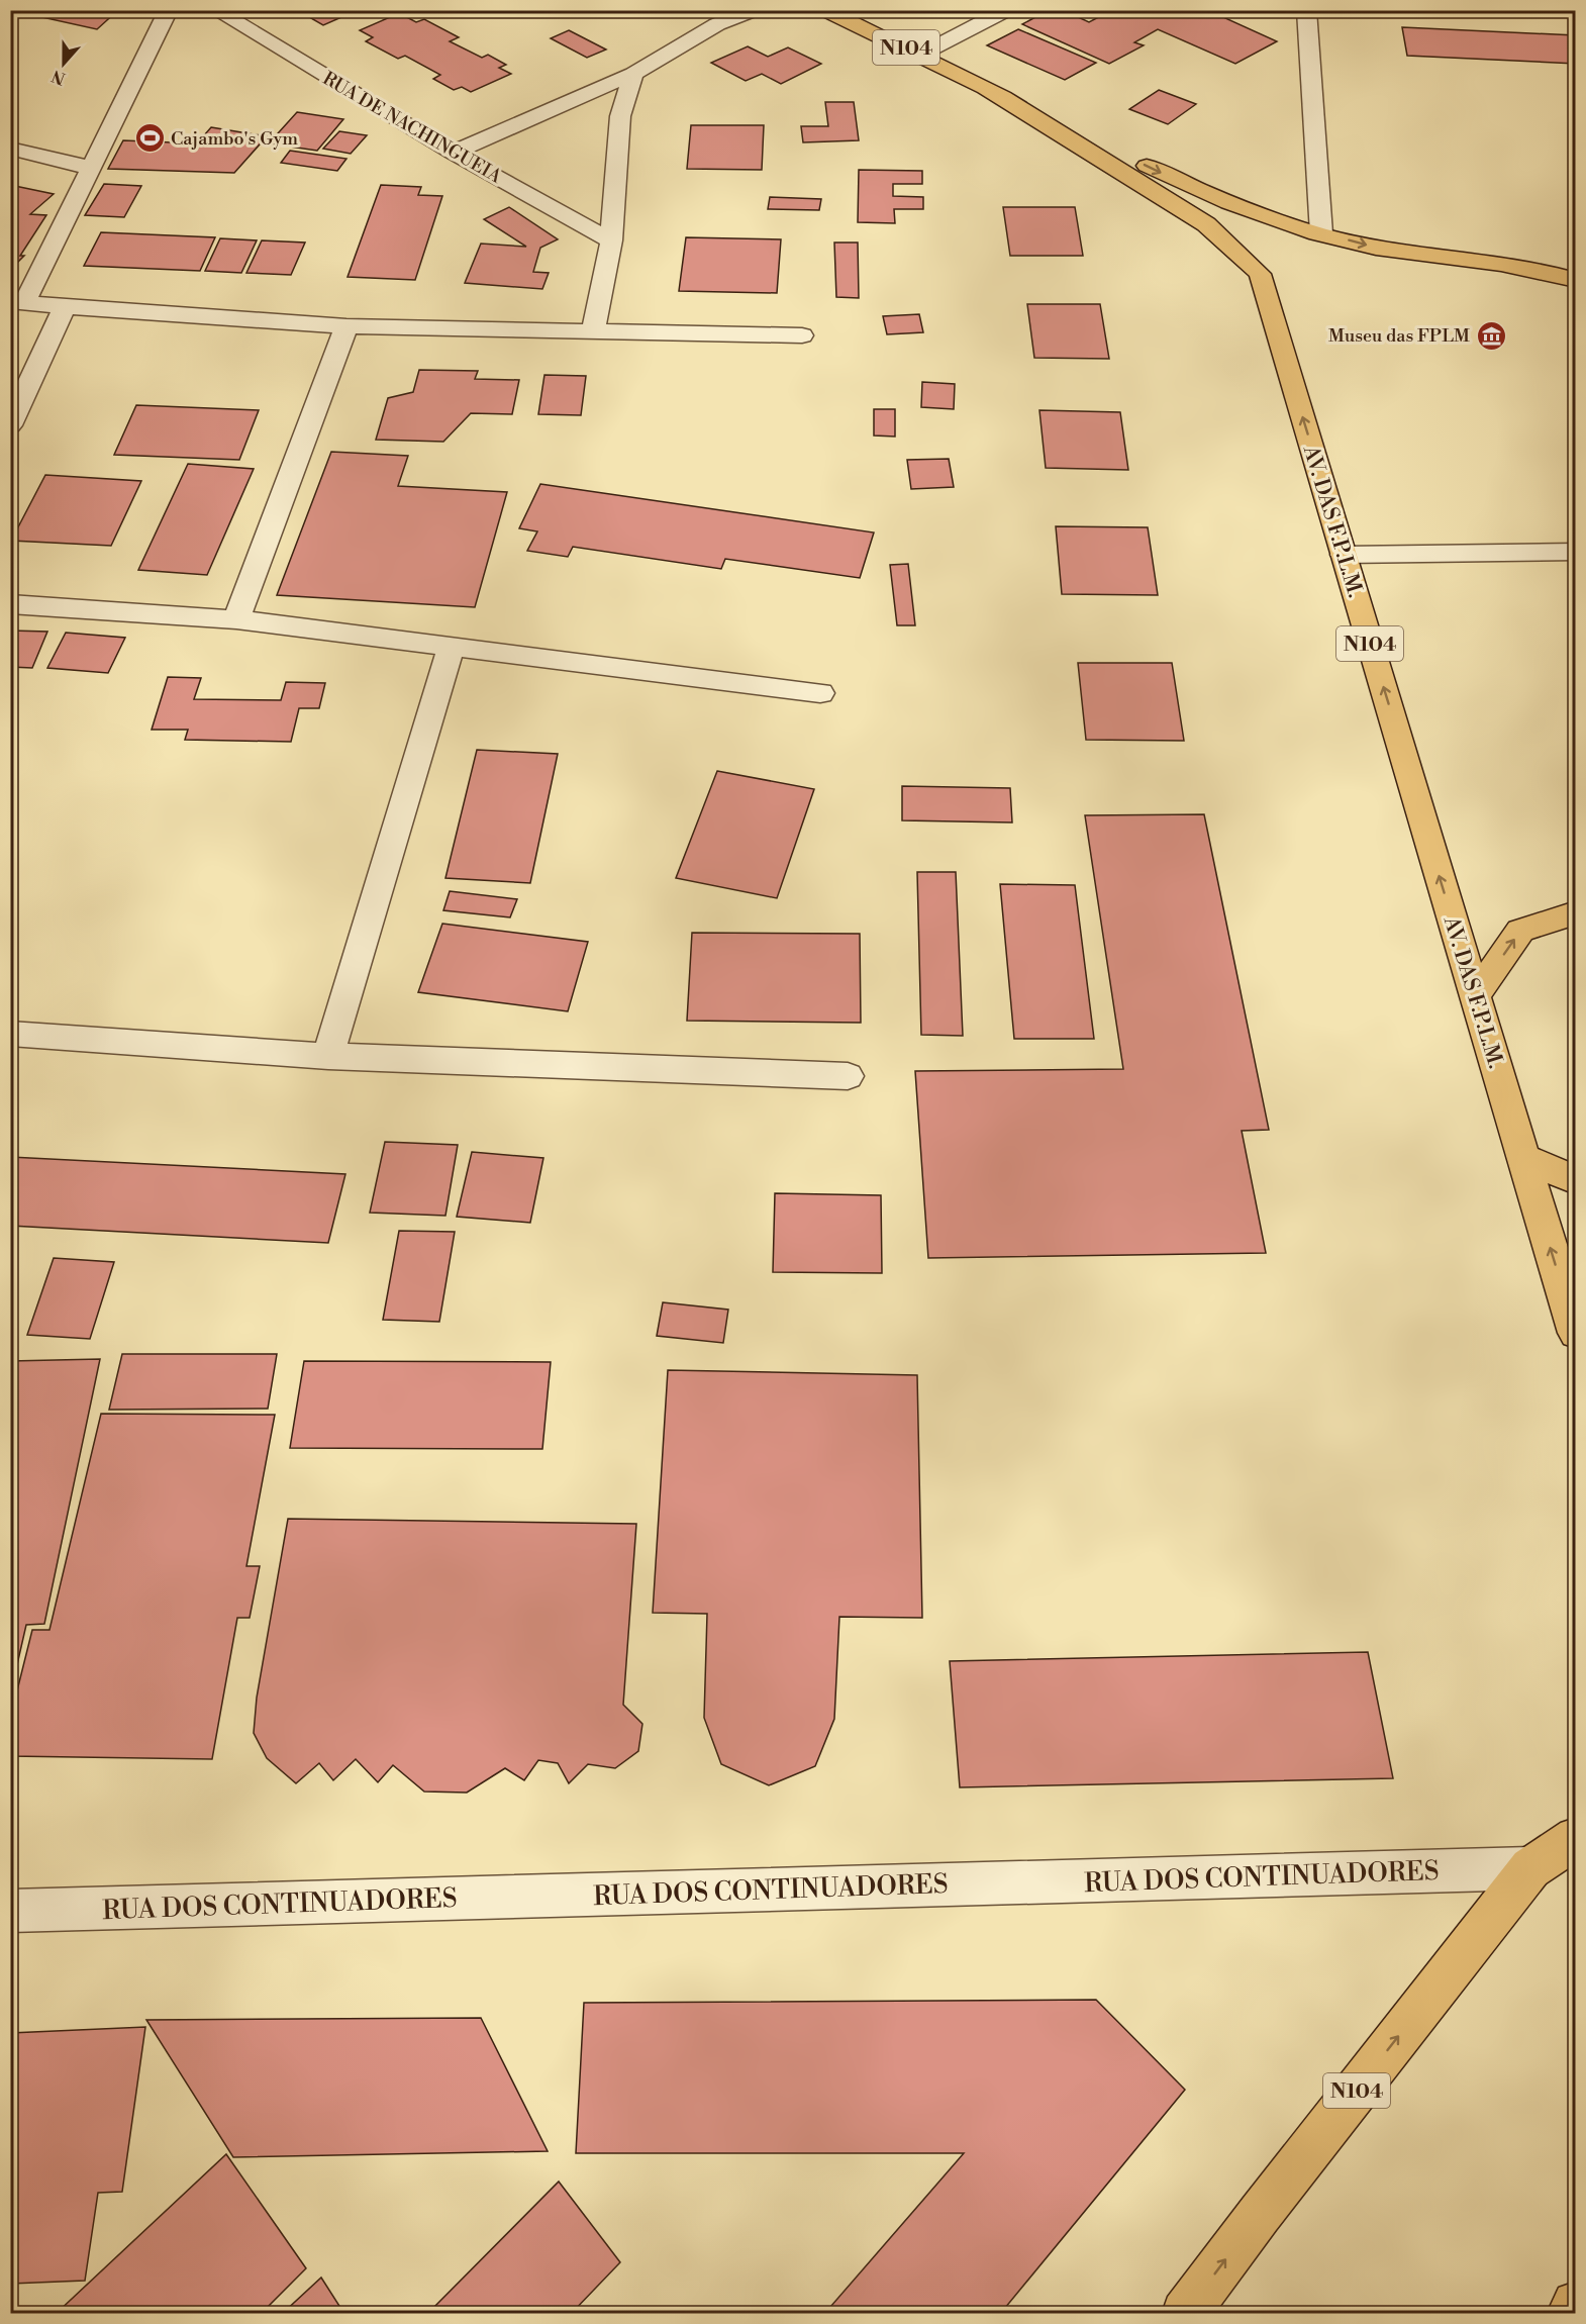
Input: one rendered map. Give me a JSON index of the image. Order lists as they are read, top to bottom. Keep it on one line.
{"streets":{"main road":["N104","AV. DAS F.P.L.M."],"street":["RUA DE NACHINGUEIA","RUA DOS CONTINUADORES"]},"crossings":[["N104","RUA DOS CONTINUADORES"]],"places":{"sports":["Cajambo's Gym"],"museum":["Museu das FPLM"]},"north":"bottom"}
